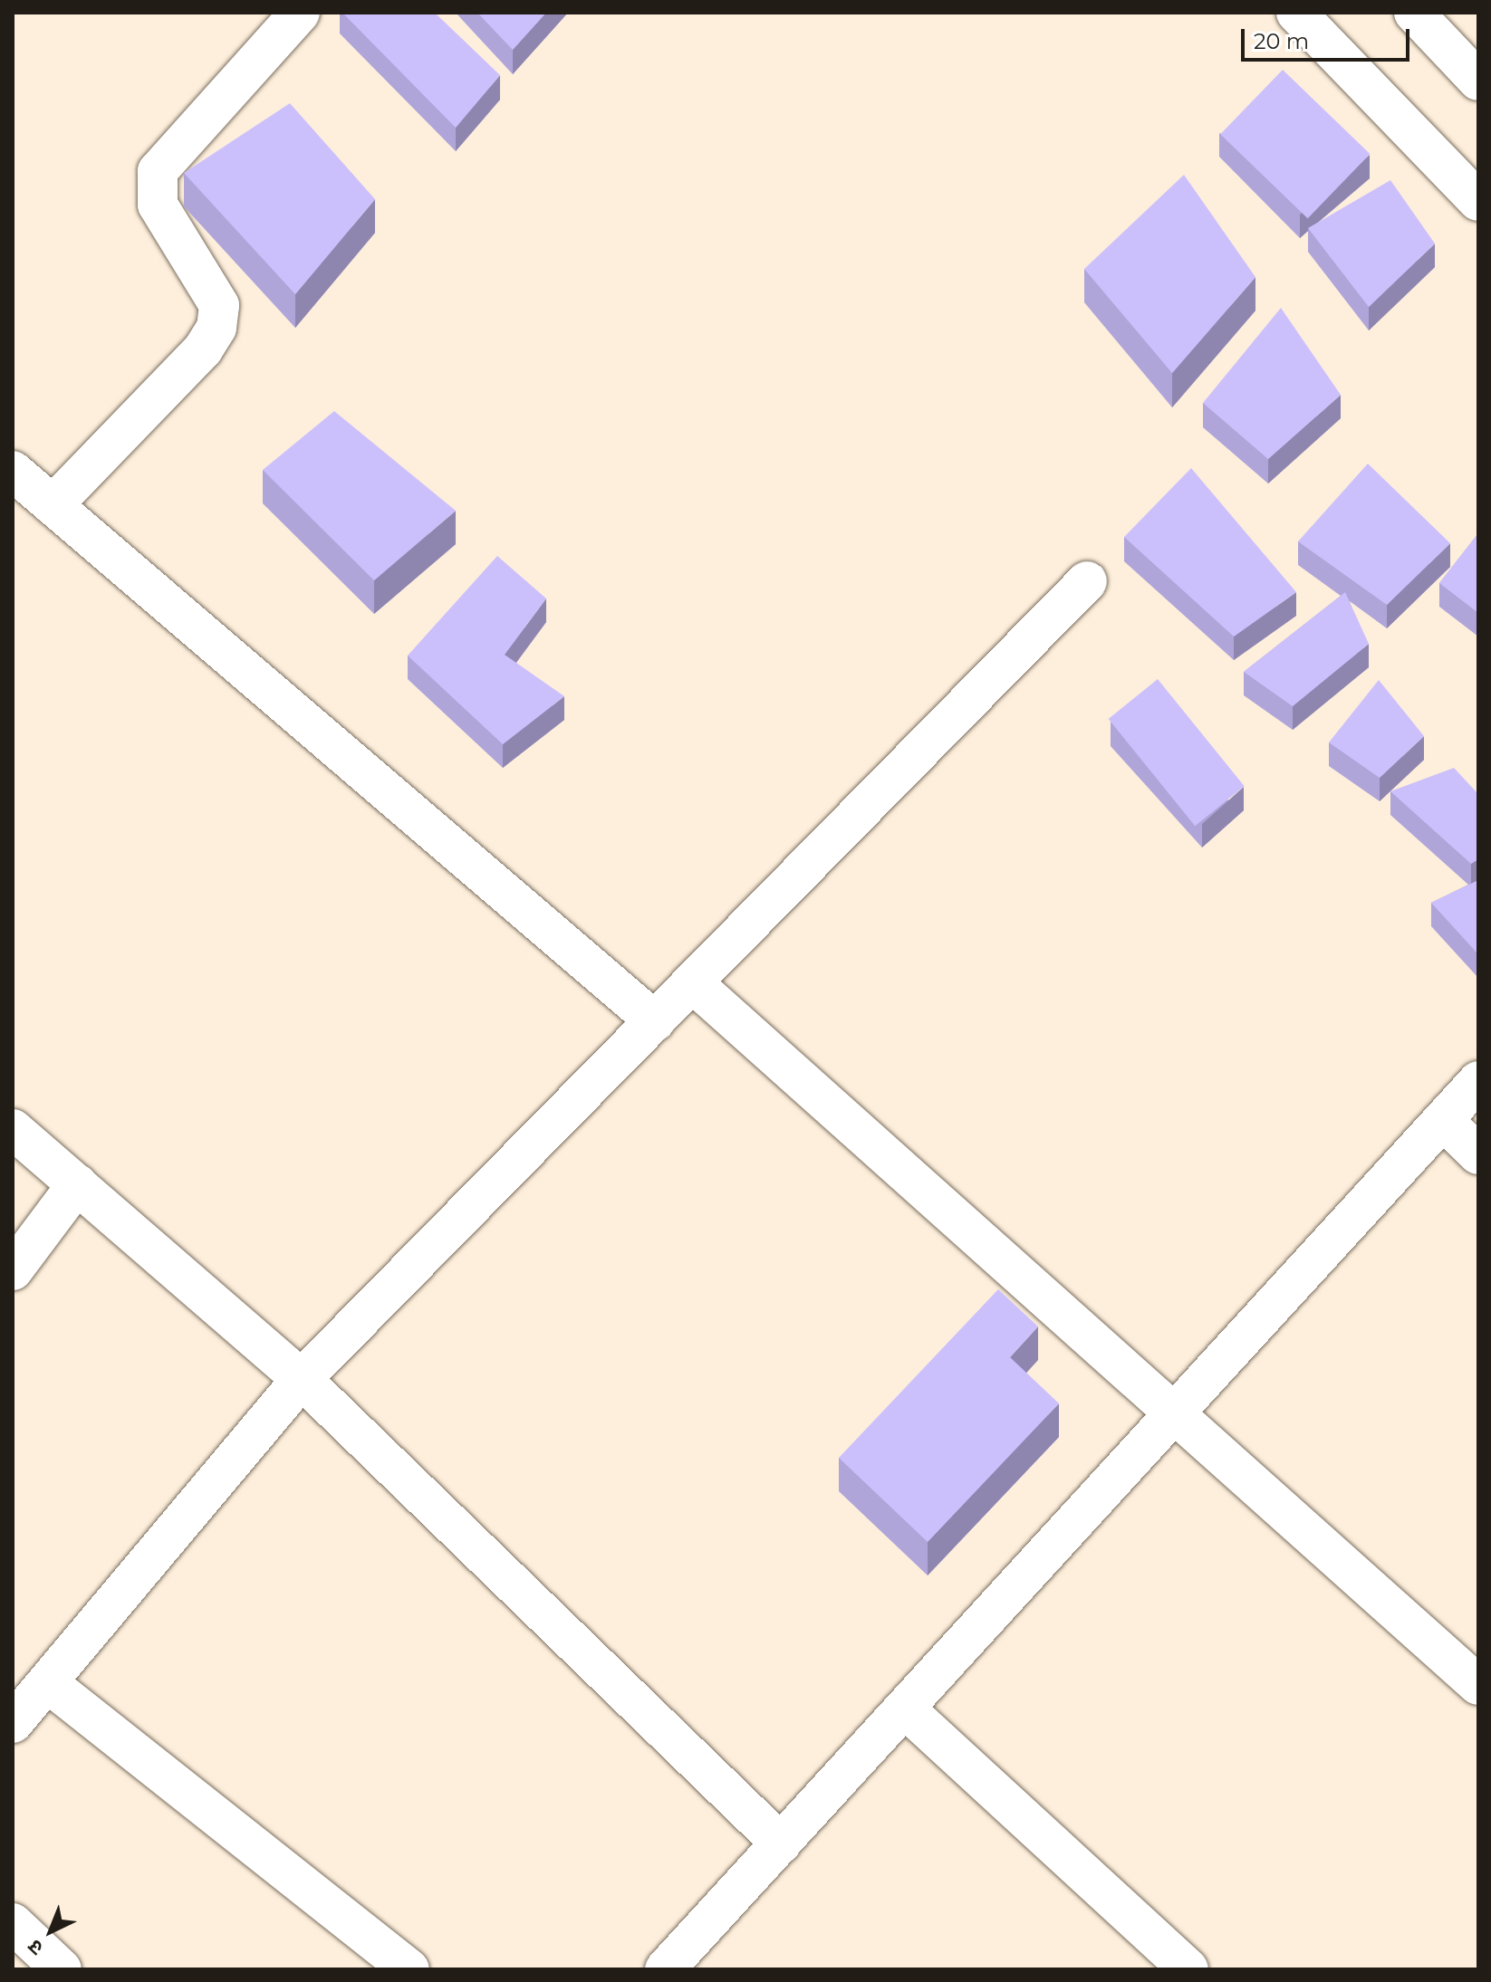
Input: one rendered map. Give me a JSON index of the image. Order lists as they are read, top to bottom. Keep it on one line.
{"scale_bar":"20 m","north":"bottom left"}
